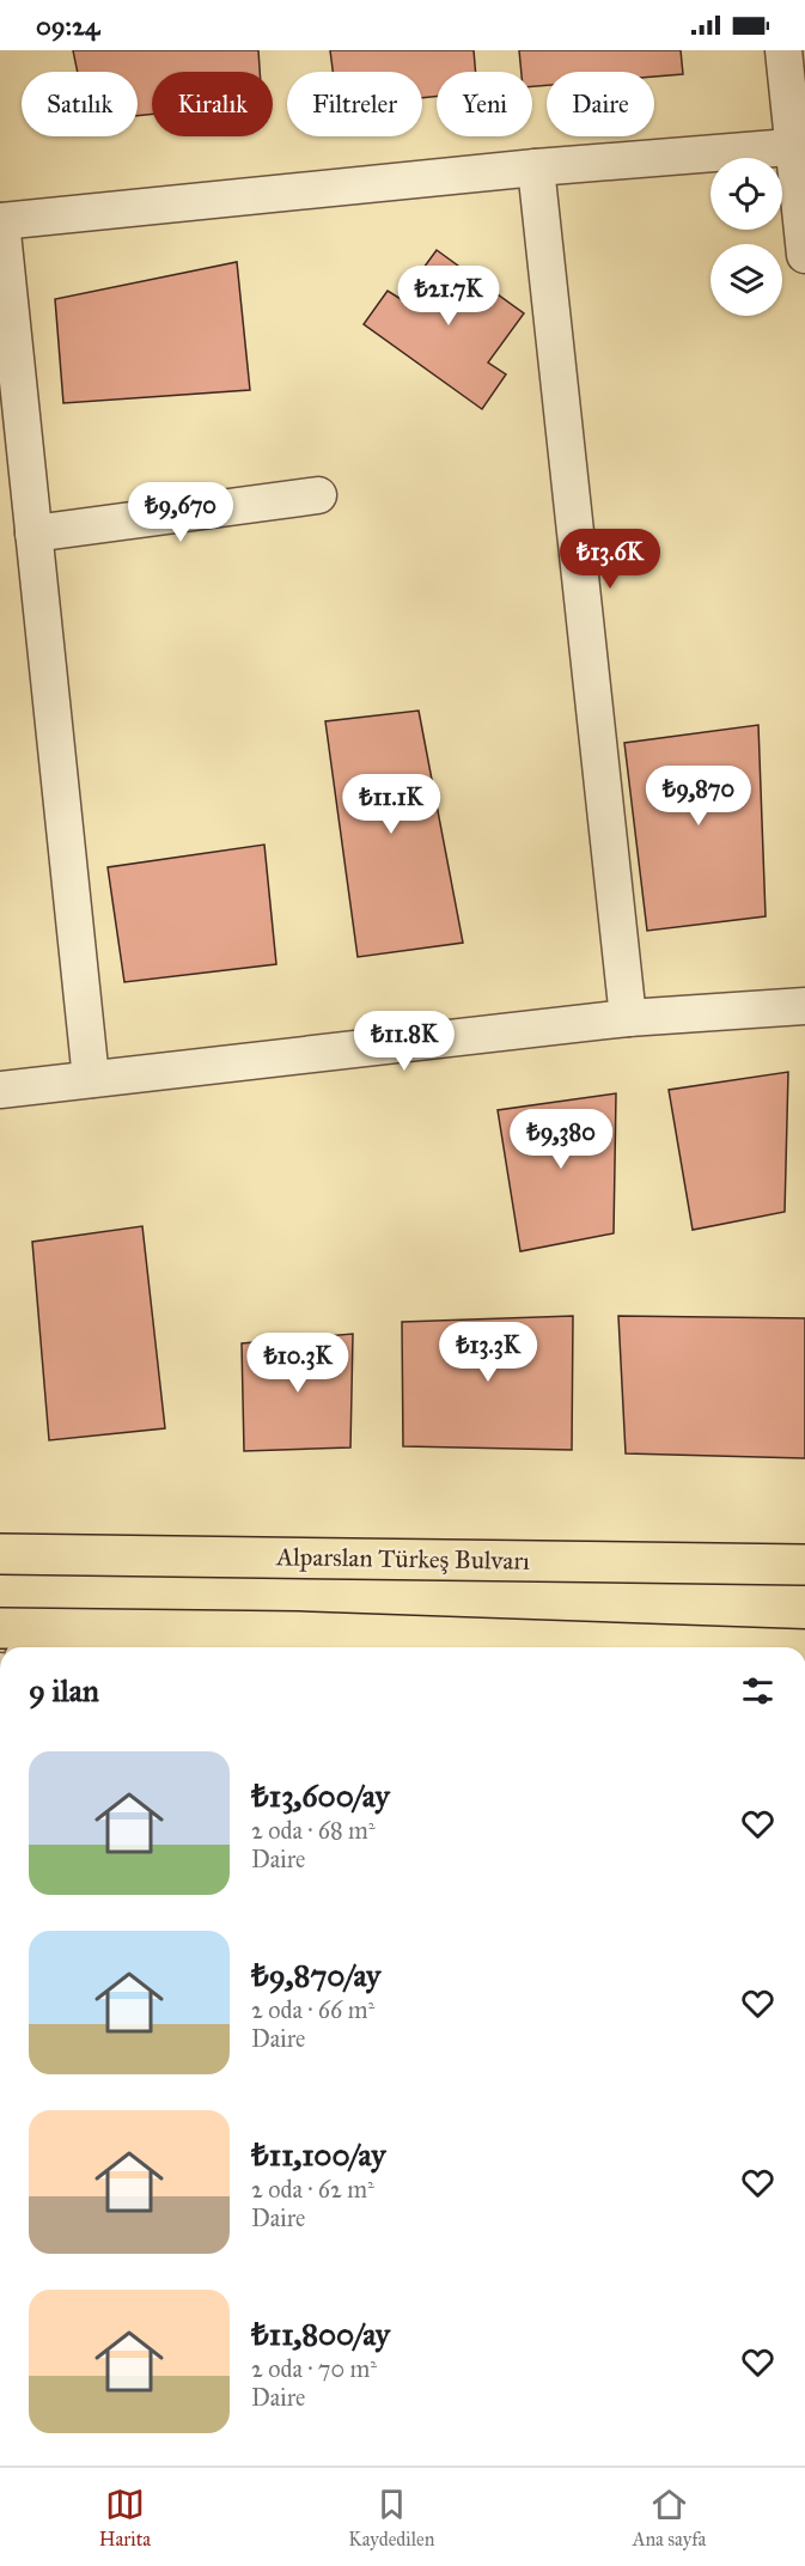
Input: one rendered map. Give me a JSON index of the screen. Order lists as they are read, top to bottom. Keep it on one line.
{"streets":{"main road":["Alparslan Türkeş Bulvarı"]},"page":{"status":"09:24","chip":["Satılık","Kiralık","Filtreler","Yeni","Daire"],"price":["₺21.7K","₺9,670","₺13.6K","₺9,870","₺11.1K","₺11.8K","₺9,380","₺13.3K","₺10.3K"],"heading":"9 ilan","list":[{"name":"₺13,600/ay","note":"2 oda · 68 m² · Daire"},{"name":"₺9,870/ay","note":"2 oda · 66 m² · Daire"},{"name":"₺11,100/ay","note":"2 oda · 62 m² · Daire"},{"name":"₺11,800/ay","note":"2 oda · 70 m² · Daire"}],"tabs":["Harita","Kaydedilen","Ana sayfa"]}}
